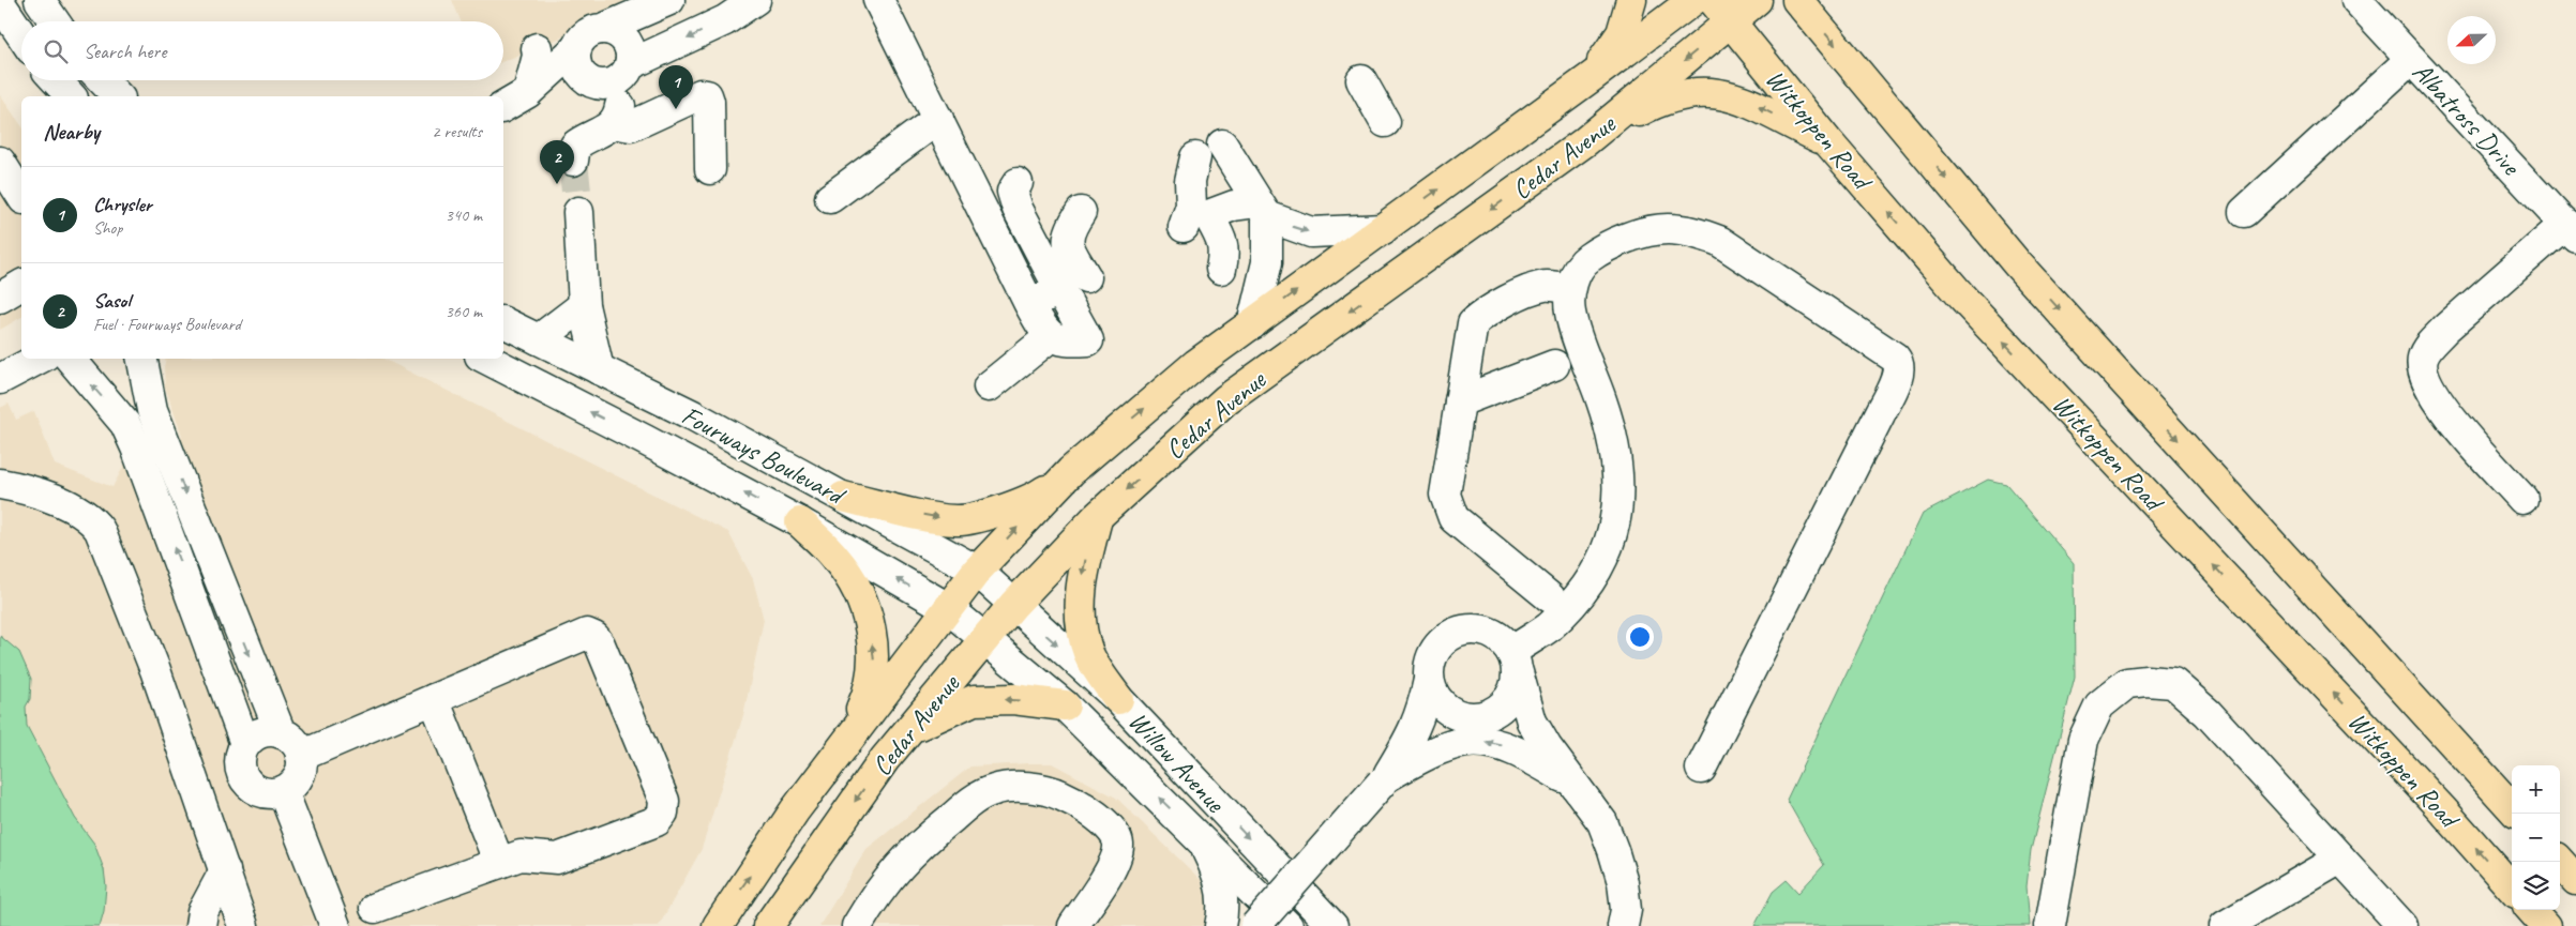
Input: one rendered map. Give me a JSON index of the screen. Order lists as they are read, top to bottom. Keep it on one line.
{"streets":{"main road":["Witkoppen Road","Cedar Avenue"],"street":["Albatross Drive","Fourways Boulevard","Willow Avenue"]},"crossings":[["Witkoppen Road","Cedar Avenue"],["Cedar Avenue","Fourways Boulevard"],["Cedar Avenue","Willow Avenue"],["Fourways Boulevard","Willow Avenue"]],"north":"left","page":{"search":"Search here","pins":["1","2"],"heading":["Nearby","2 results"],"list":[{"mark":"1","name":"Chrysler","note":"Shop","value":"340 m"},{"mark":"2","name":"Sasol","note":"Fuel · Fourways Boulevard","value":"360 m"}],"map_buttons":["+","−"]}}
